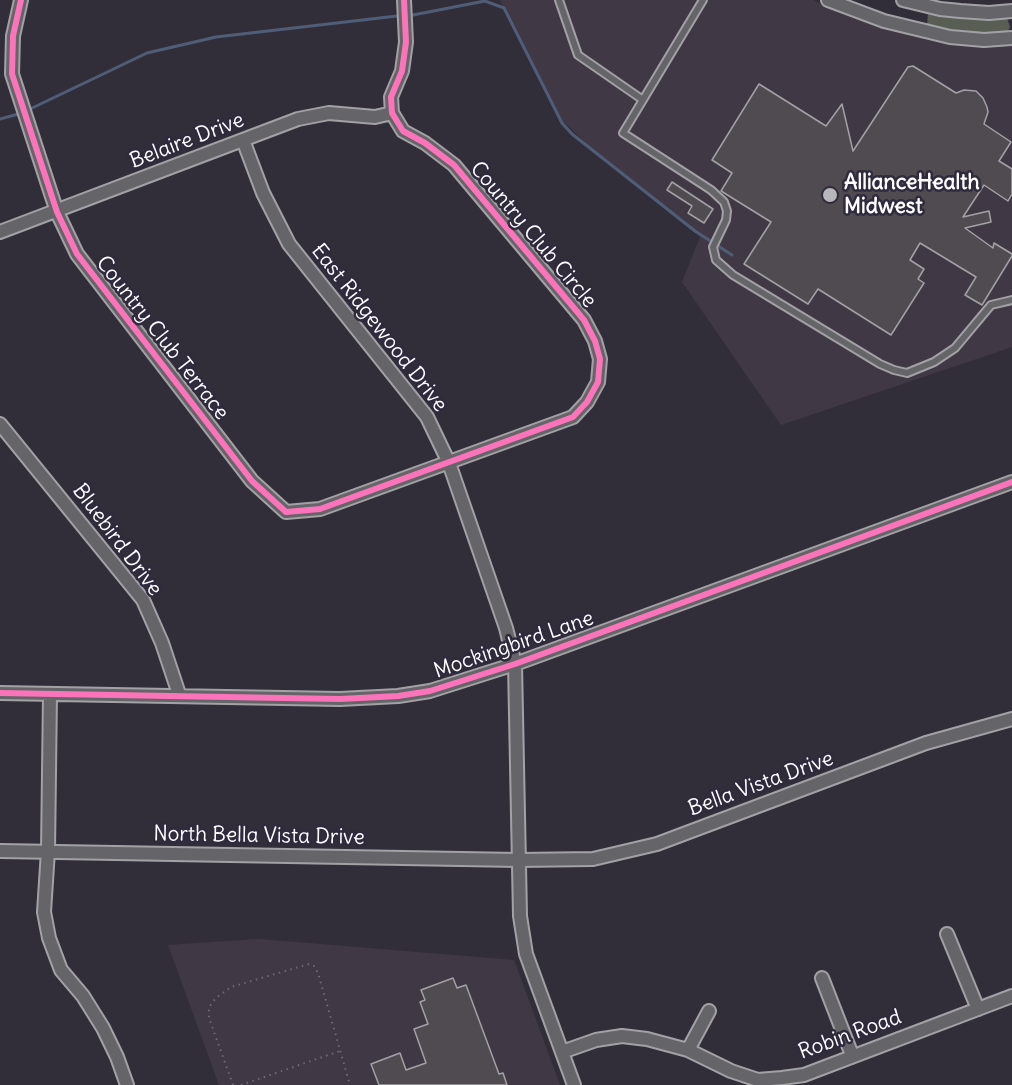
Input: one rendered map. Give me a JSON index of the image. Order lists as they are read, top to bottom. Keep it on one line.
{"streets":{"street":["Belaire Drive","Country Club Circle","East Ridgewood Drive","Country Club Terrace","Bluebird Drive","Mockingbird Lane","Bella Vista Drive","North Bella Vista Drive","Robin Road"]},"crossings":[["Belaire Drive","Country Club Circle"],["Belaire Drive","East Ridgewood Drive"],["Belaire Drive","Country Club Terrace"],["Country Club Circle","East Ridgewood Drive"],["Country Club Circle","Country Club Terrace"],["East Ridgewood Drive","Country Club Terrace"],["East Ridgewood Drive","Mockingbird Lane"],["East Ridgewood Drive","Bella Vista Drive"],["East Ridgewood Drive","North Bella Vista Drive"],["East Ridgewood Drive","Robin Road"],["Bluebird Drive","Mockingbird Lane"],["Bella Vista Drive","North Bella Vista Drive"]],"places":["AllianceHealth Midwest"]}
